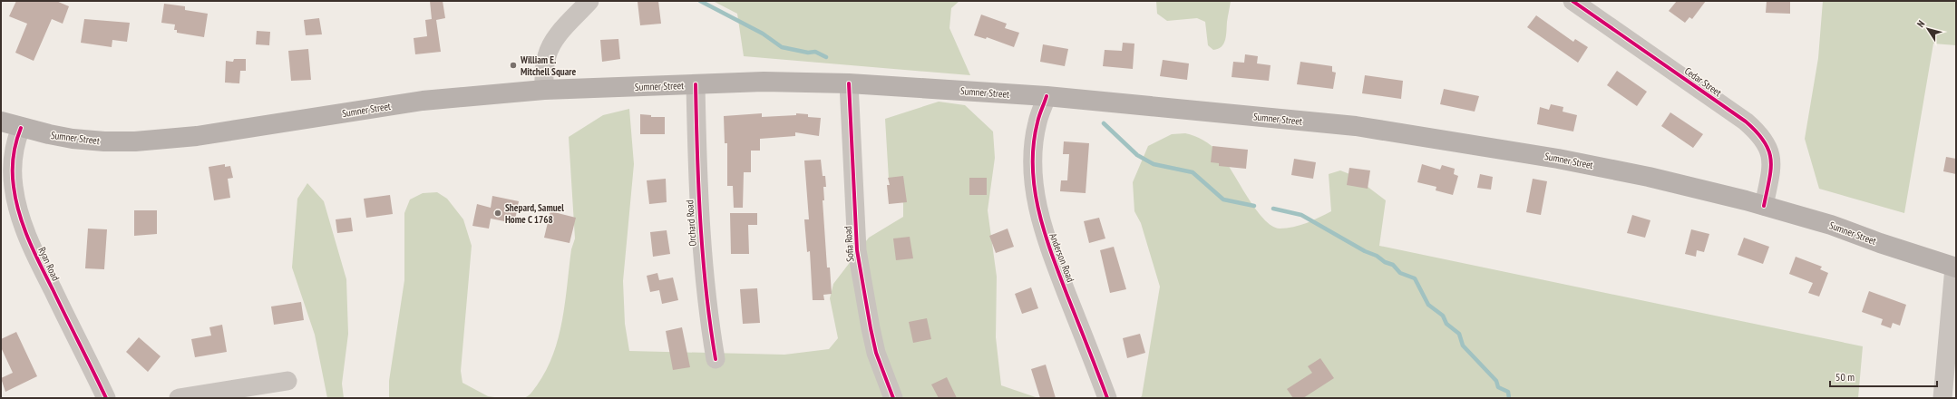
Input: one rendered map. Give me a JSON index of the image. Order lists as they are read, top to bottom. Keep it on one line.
{"streets":{"main road":["Sumner Street"],"street":["Cedar Street","Orchard Road","Sofia Road","Anderson Road","Ryan Road"]},"crossings":[["Cedar Street","Sumner Street"],["Sumner Street","Orchard Road"],["Sumner Street","Sofia Road"],["Sumner Street","Anderson Road"],["Sumner Street","Ryan Road"]],"places":["William E. Mitchell Square","Shepard, Samuel Home C 1768"],"scale_bar":"50 m","north":"top left"}
